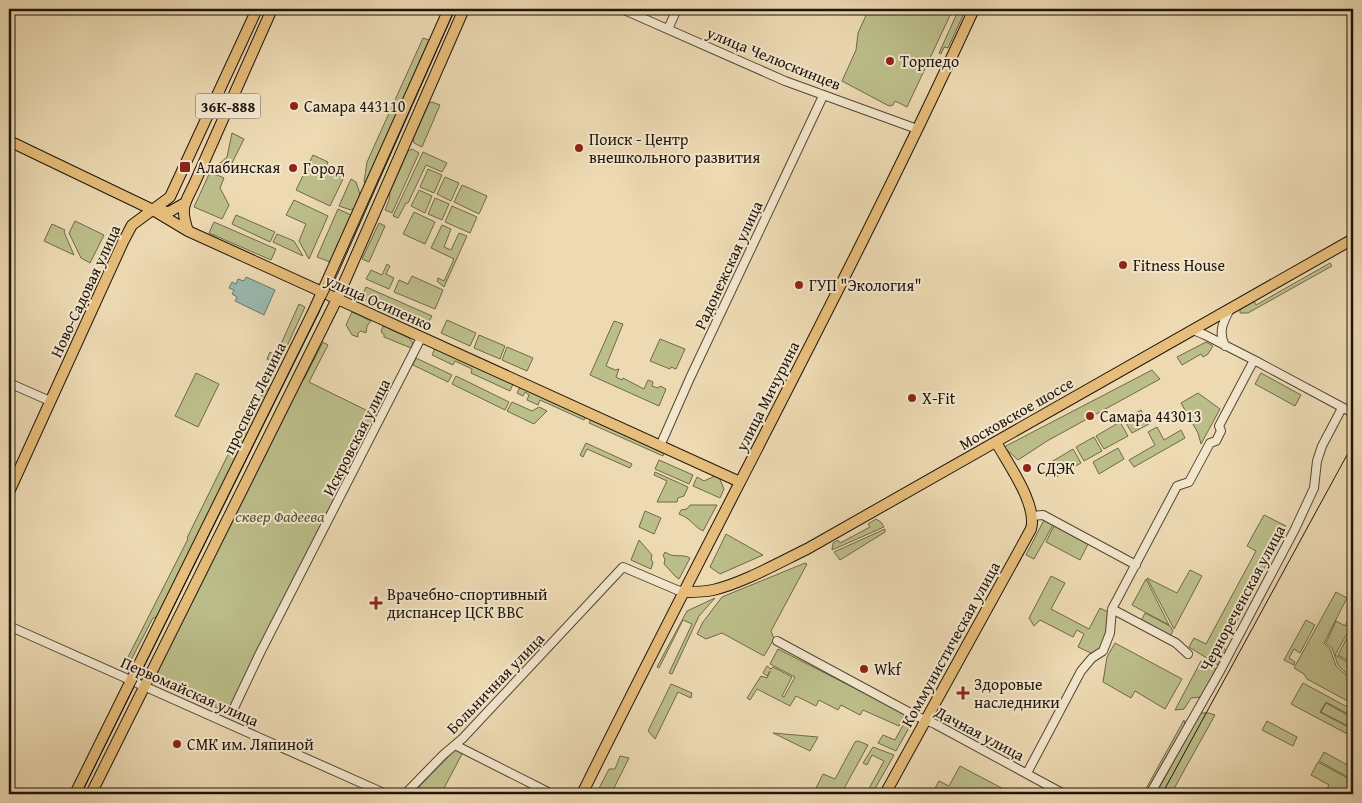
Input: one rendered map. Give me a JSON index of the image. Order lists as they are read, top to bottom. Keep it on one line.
{"streets":{"main road":["36К-888","Ново-Садовая улица","улица Осипенко","улица Мичурина","проспект Ленина","Московское шоссе","Коммунистическая улица"],"street":["улица Челюскинцев","Радонежская улица","Искровская улица","Чернореченская улица","Больничная улица","Первомайская улица","Дачная улица"]},"crossings":[["улица Челюскинцев","Радонежская улица"],["улица Челюскинцев","улица Мичурина"],["36К-888","Ново-Садовая улица"],["36К-888","улица Осипенко"],["Радонежская улица","улица Осипенко"],["Ново-Садовая улица","улица Осипенко"],["улица Осипенко","улица Мичурина"],["улица Осипенко","проспект Ленина"],["улица Осипенко","Искровская улица"],["улица Мичурина","Московское шоссе"],["улица Мичурина","Больничная улица"],["проспект Ленина","Первомайская улица"],["Московское шоссе","Больничная улица"],["Коммунистическая улица","Дачная улица"]],"parks":["сквер Фадеева"],"places":{"other":["Торпедо","Самара 443110","Поиск - Центр внешкольного развития","Город","Fitness House","ГУП \"Экология\"","X-Fit","Самара 443013","СДЭК","Wkf","СМК им. Ляпиной"],"transit":["Алабинская"],"health":["Врачебно-спортивный диспансер ЦСК ВВС","Здоровые наследники"]}}
